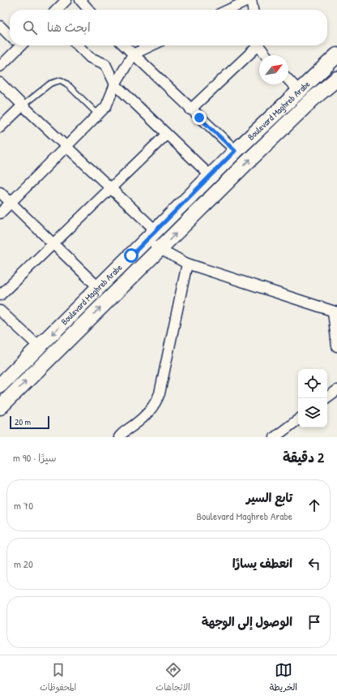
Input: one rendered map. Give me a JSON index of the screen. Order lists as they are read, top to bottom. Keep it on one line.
{"streets":{"street":["Boulevard Maghreb Arabe"]},"scale_bar":"20 m","north":"top right","page":{"search":"ابحث هنا","scale":"20 m","heading":["2 دقيقة","سيرًا · 90 m"],"list":[["تابع السير","Boulevard Maghreb Arabe","70 m"],["انعطف يسارًا","20 m"],"الوصول إلى الوجهة"],"nav":["الخريطة","الاتجاهات","المحفوظات"]}}
